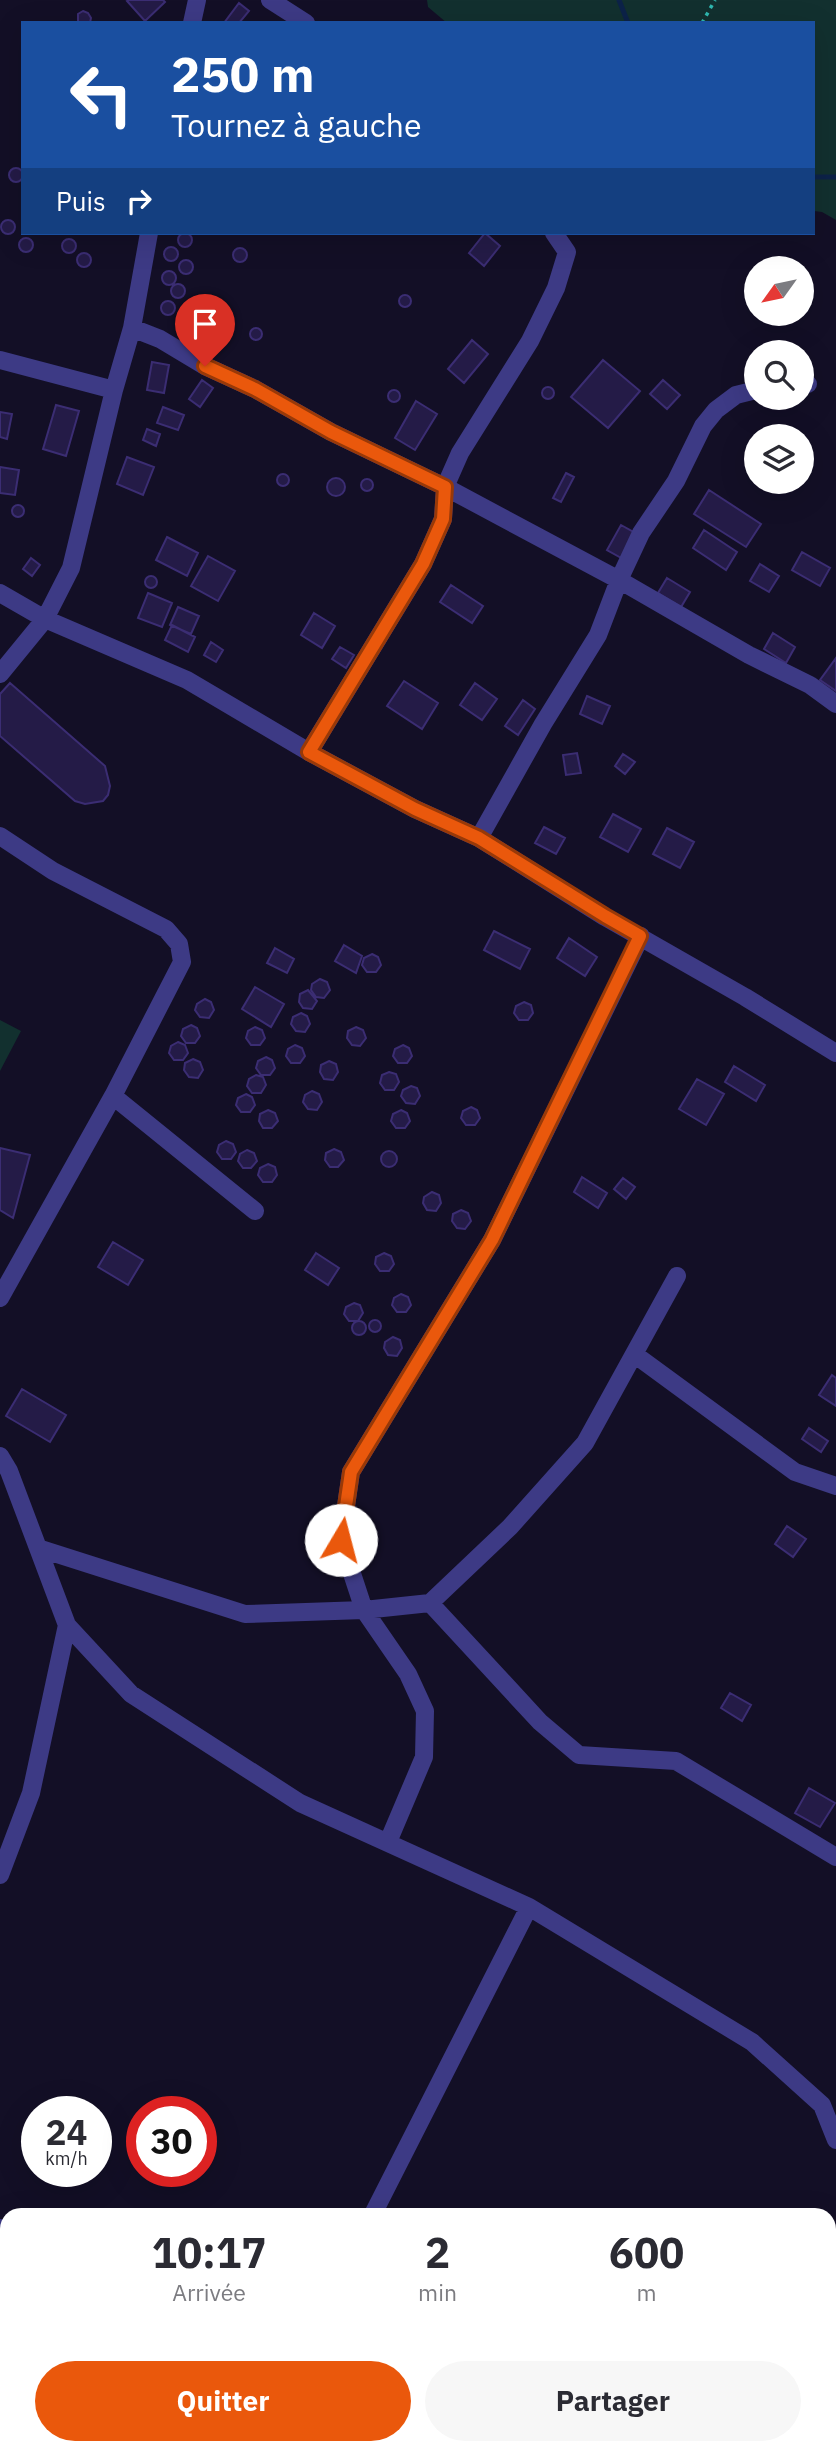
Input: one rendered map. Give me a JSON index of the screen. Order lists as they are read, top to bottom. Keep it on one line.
{"north":"bottom left","page":{"turn":["250 m","Tournez à gauche"],"then":"Puis","speed":"24 km/h","limit":"30","eta":["10:17","Arrivée","2","min","600","m"],"buttons":["Quitter","Partager"]}}
